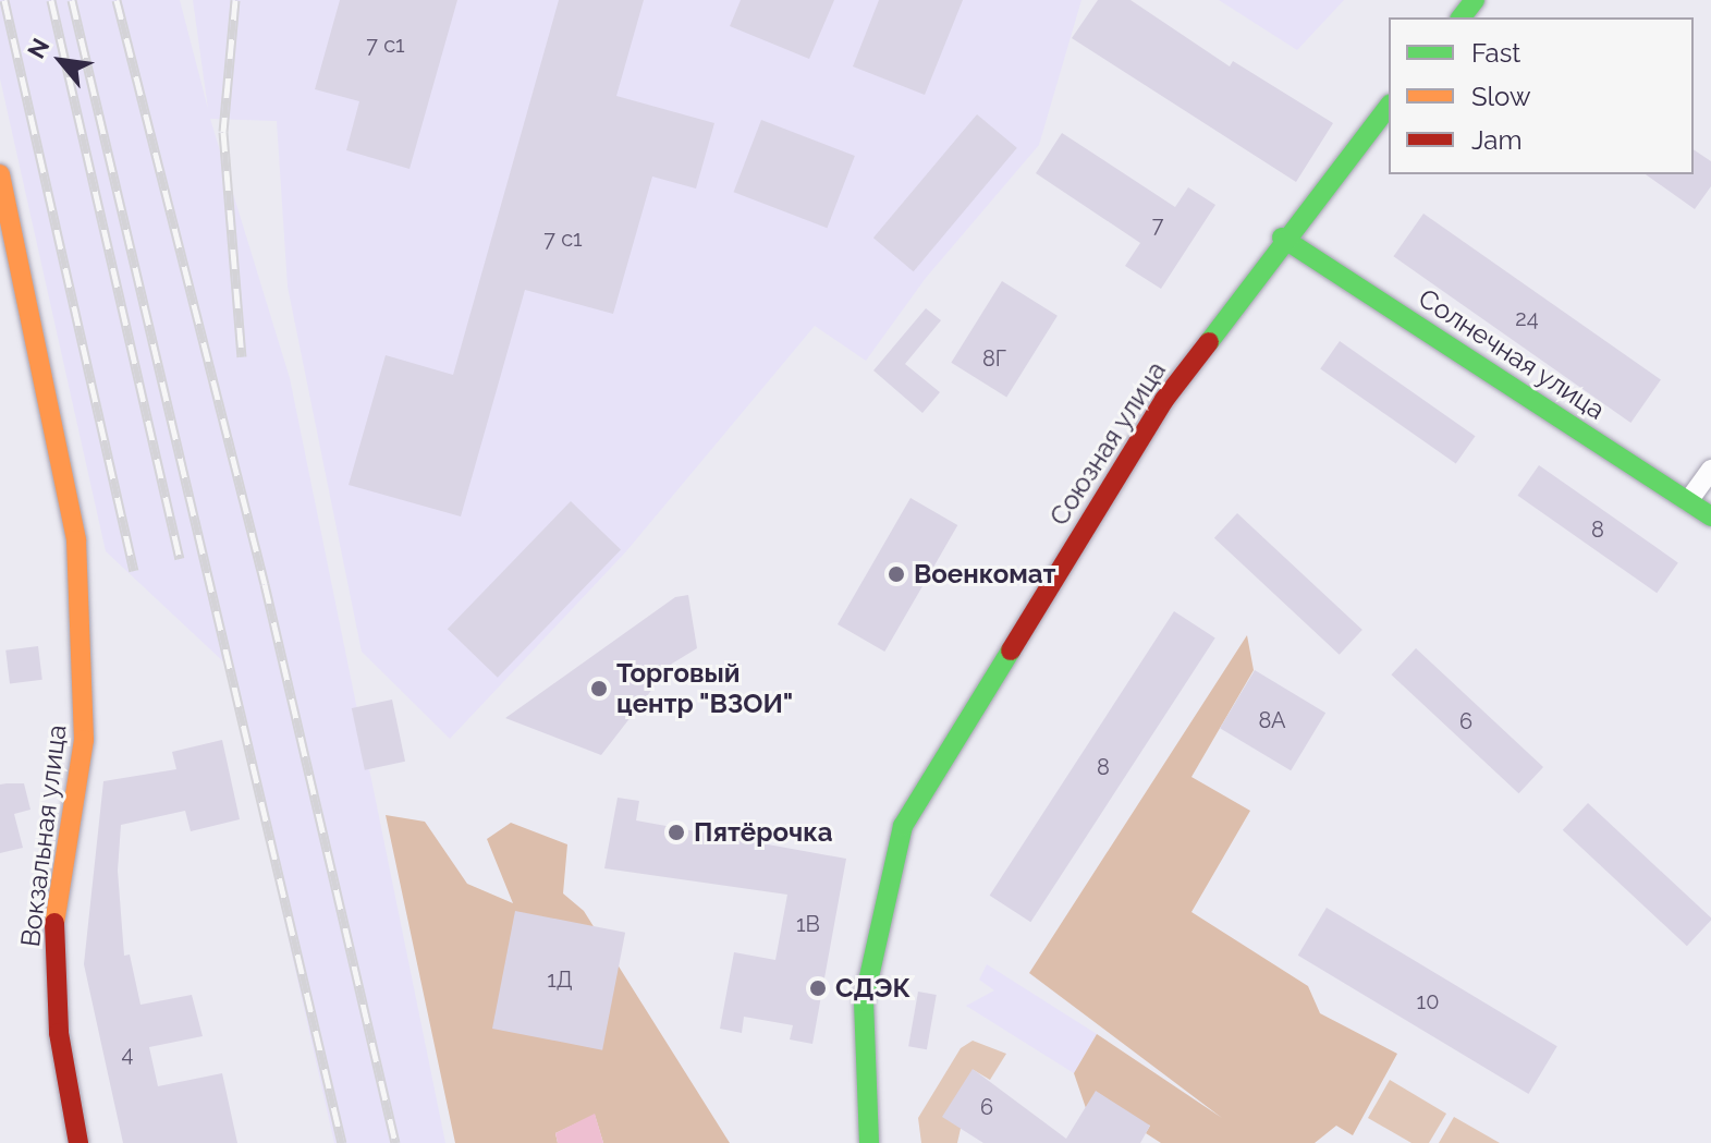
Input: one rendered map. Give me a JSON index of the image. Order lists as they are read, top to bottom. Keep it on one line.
{"streets":{"street":["Солнечная улица","Союзная улица","Вокзальная улица"]},"crossings":[["Солнечная улица","Союзная улица"]],"places":["Военкомат","Торговый центр \"ВЗОИ\"","Пятёрочка","СДЭК"],"house_numbers":["7 с1","7","7 с1","24","8Г","8","8А","6","8","1В","1Д","10","4","6"],"legend":["Fast","Slow","Jam"],"north":"top left"}
